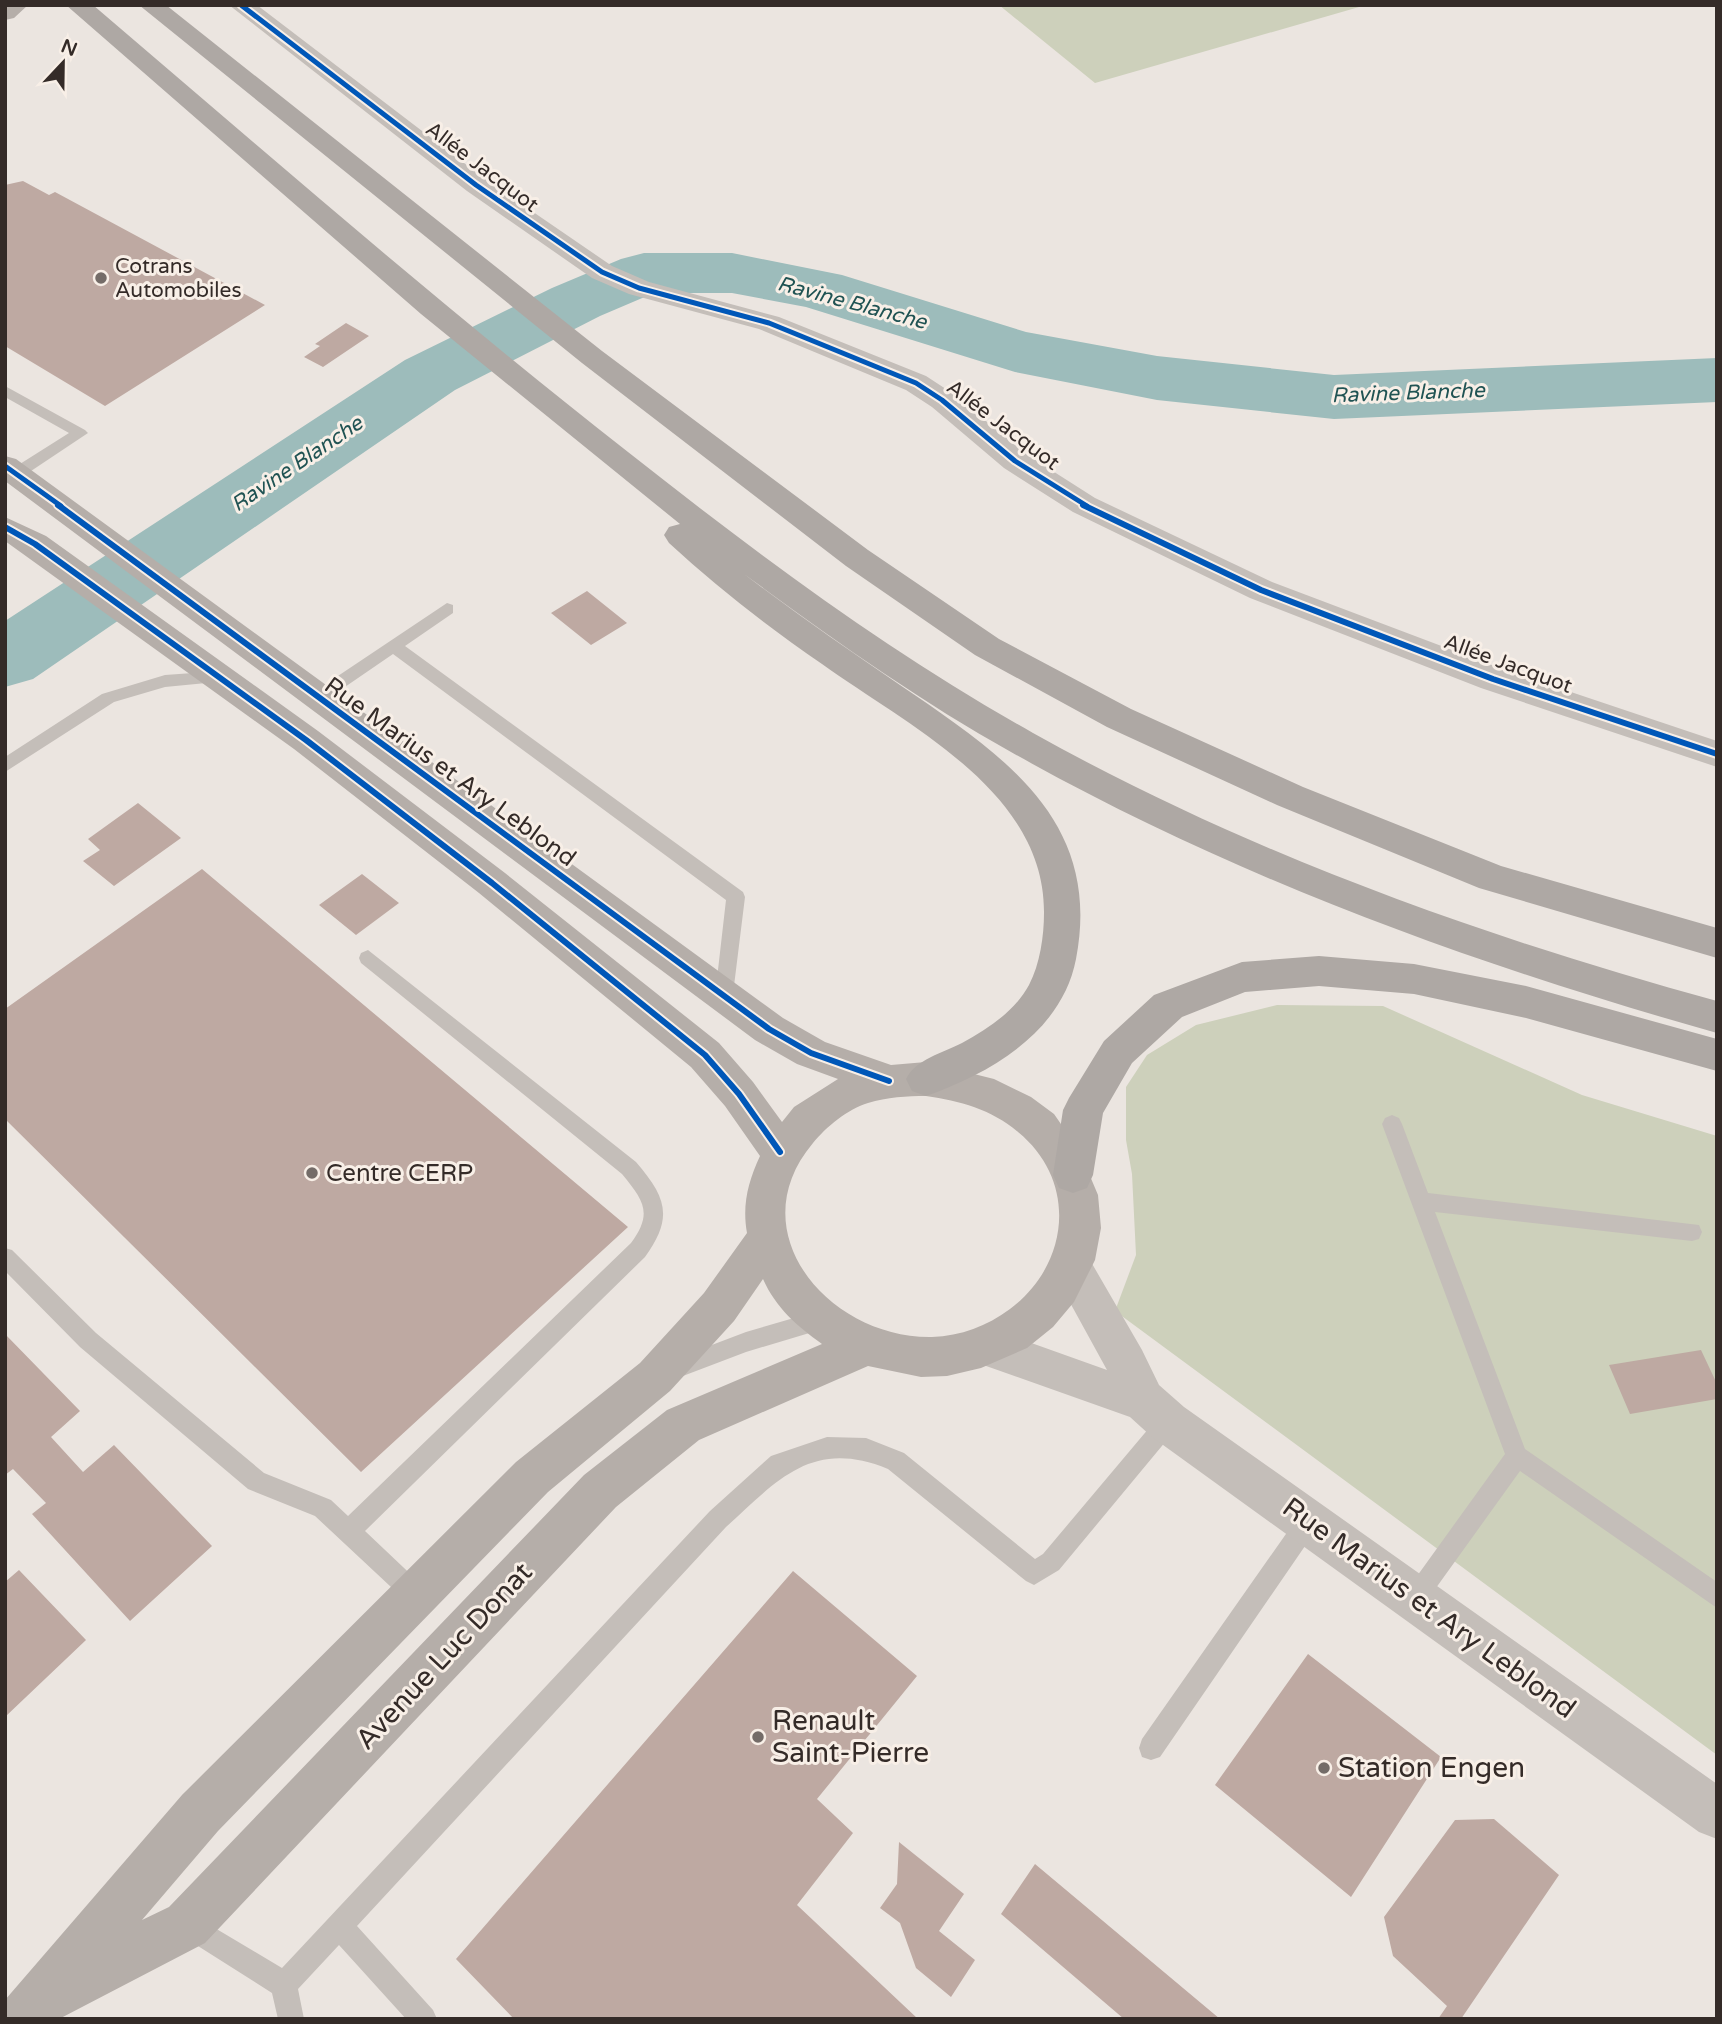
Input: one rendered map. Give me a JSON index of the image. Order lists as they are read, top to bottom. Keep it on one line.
{"streets":{"main road":["Rue Marius et Ary Leblond","Avenue Luc Donat"],"street":["Allée Jacquot"]},"crossings":[["Rue Marius et Ary Leblond","Avenue Luc Donat"]],"water":["Ravine Blanche"],"places":["Cotrans Automobiles","Centre CERP","Renault Saint-Pierre","Station Engen"],"north":"top"}
